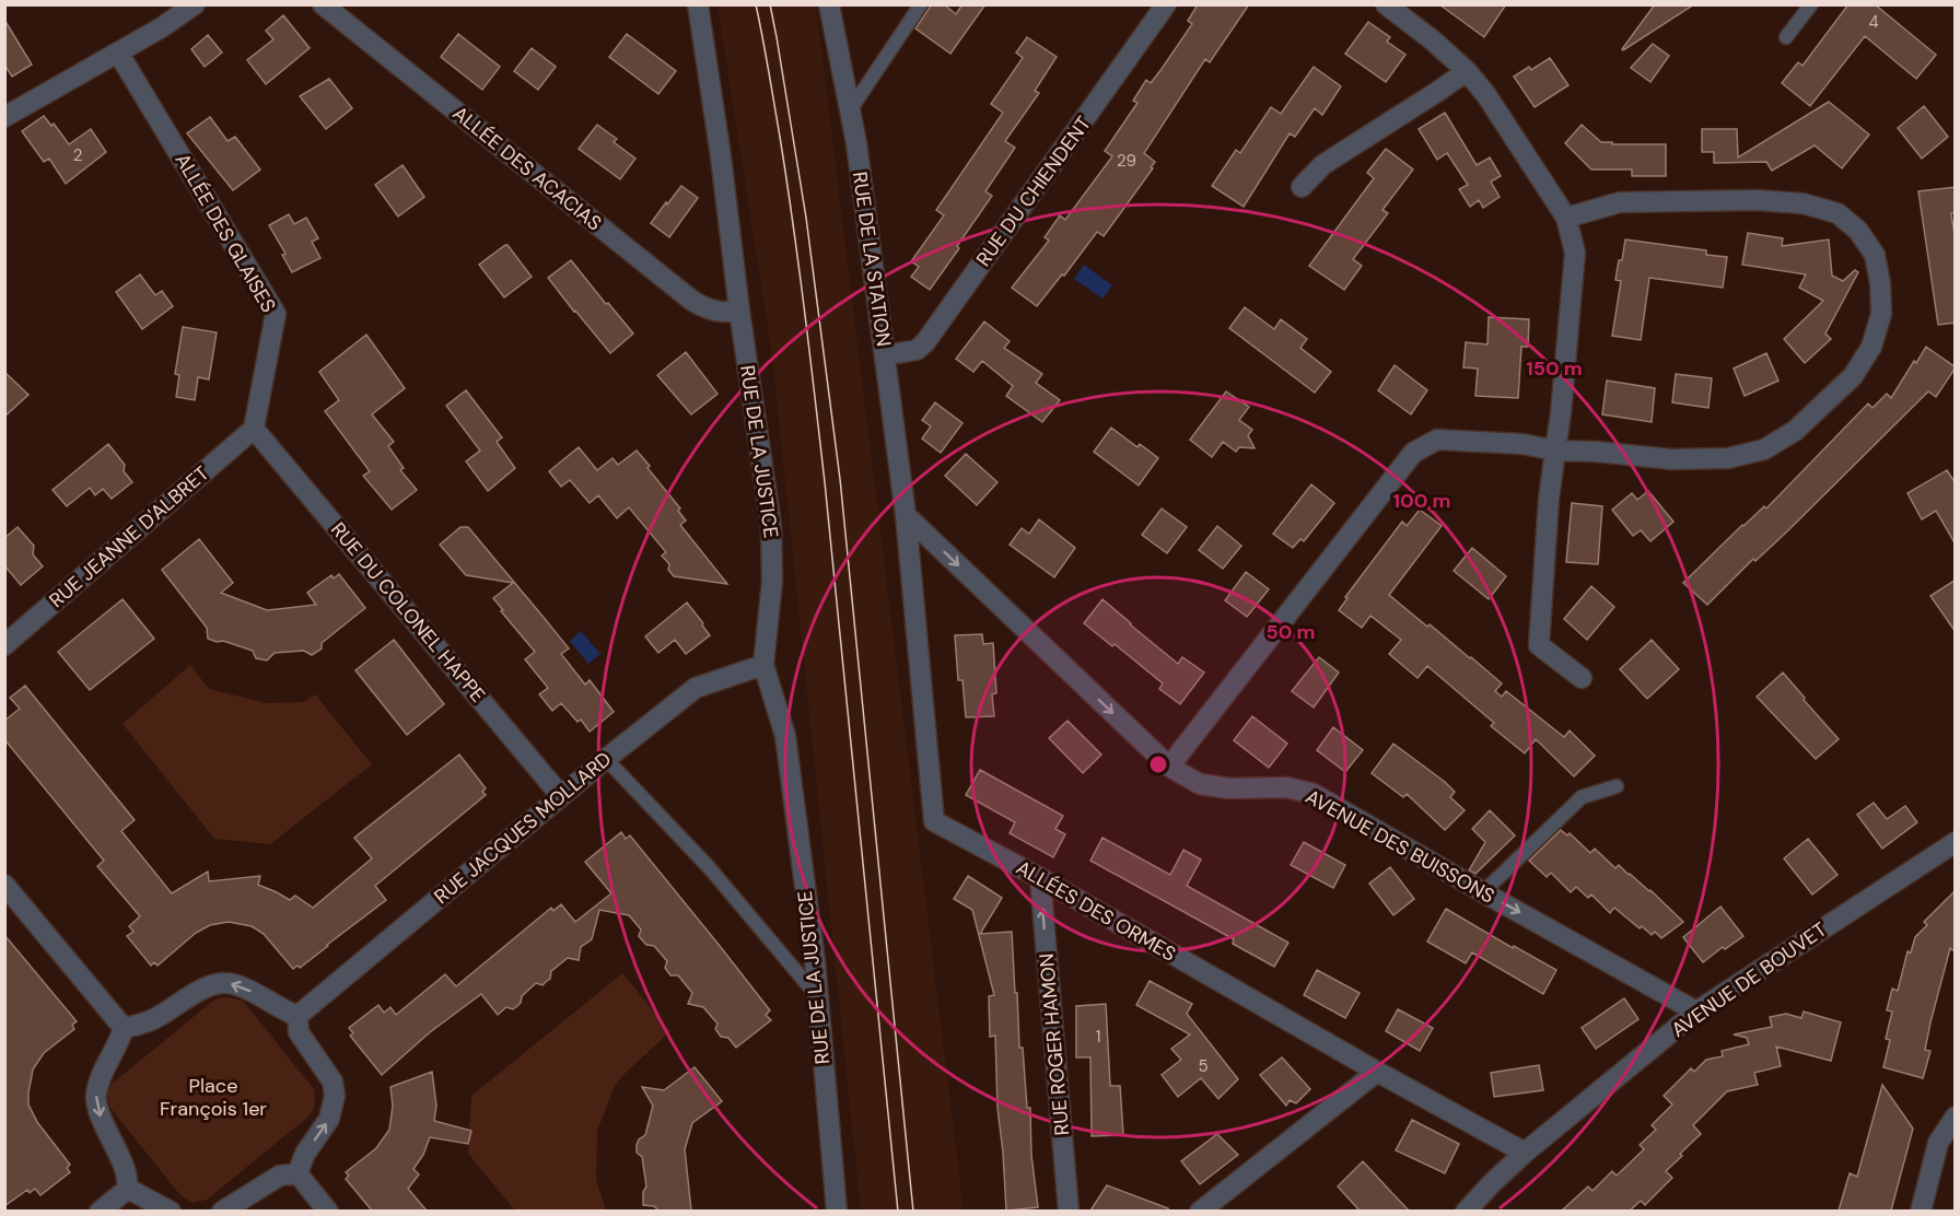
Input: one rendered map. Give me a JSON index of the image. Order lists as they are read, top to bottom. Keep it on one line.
{"streets":{"street":["ALLÉE DES ACACIAS","RUE DU CHIENDENT","ALLÉE DES GLAISES","RUE DE LA STATION","RUE DE LA JUSTICE","RUE JEANNE D'ALBRET","RUE DU COLONEL HAPPE","RUE JACQUES MOLLARD","AVENUE DES BUISSONS","ALLÉES DES ORMES","AVENUE DE BOUVET","RUE ROGER HAMON"]},"crossings":[["ALLÉE DES ACACIAS","RUE DE LA JUSTICE"],["RUE DU CHIENDENT","RUE DE LA STATION"],["ALLÉE DES GLAISES","RUE JEANNE D'ALBRET"],["ALLÉE DES GLAISES","RUE DU COLONEL HAPPE"],["RUE DE LA STATION","AVENUE DES BUISSONS"],["RUE DE LA STATION","ALLÉES DES ORMES"],["RUE DE LA JUSTICE","RUE JACQUES MOLLARD"],["RUE JEANNE D'ALBRET","RUE DU COLONEL HAPPE"],["RUE DU COLONEL HAPPE","RUE JACQUES MOLLARD"],["AVENUE DES BUISSONS","ALLÉES DES ORMES"],["AVENUE DES BUISSONS","AVENUE DE BOUVET"],["ALLÉES DES ORMES","AVENUE DE BOUVET"],["ALLÉES DES ORMES","RUE ROGER HAMON"]],"one_way":["AVENUE DES BUISSONS","RUE ROGER HAMON"],"parks":["Place François 1er"],"house_numbers":["4","2","29","1","5"],"rings":["150 m","100 m","50 m"]}
